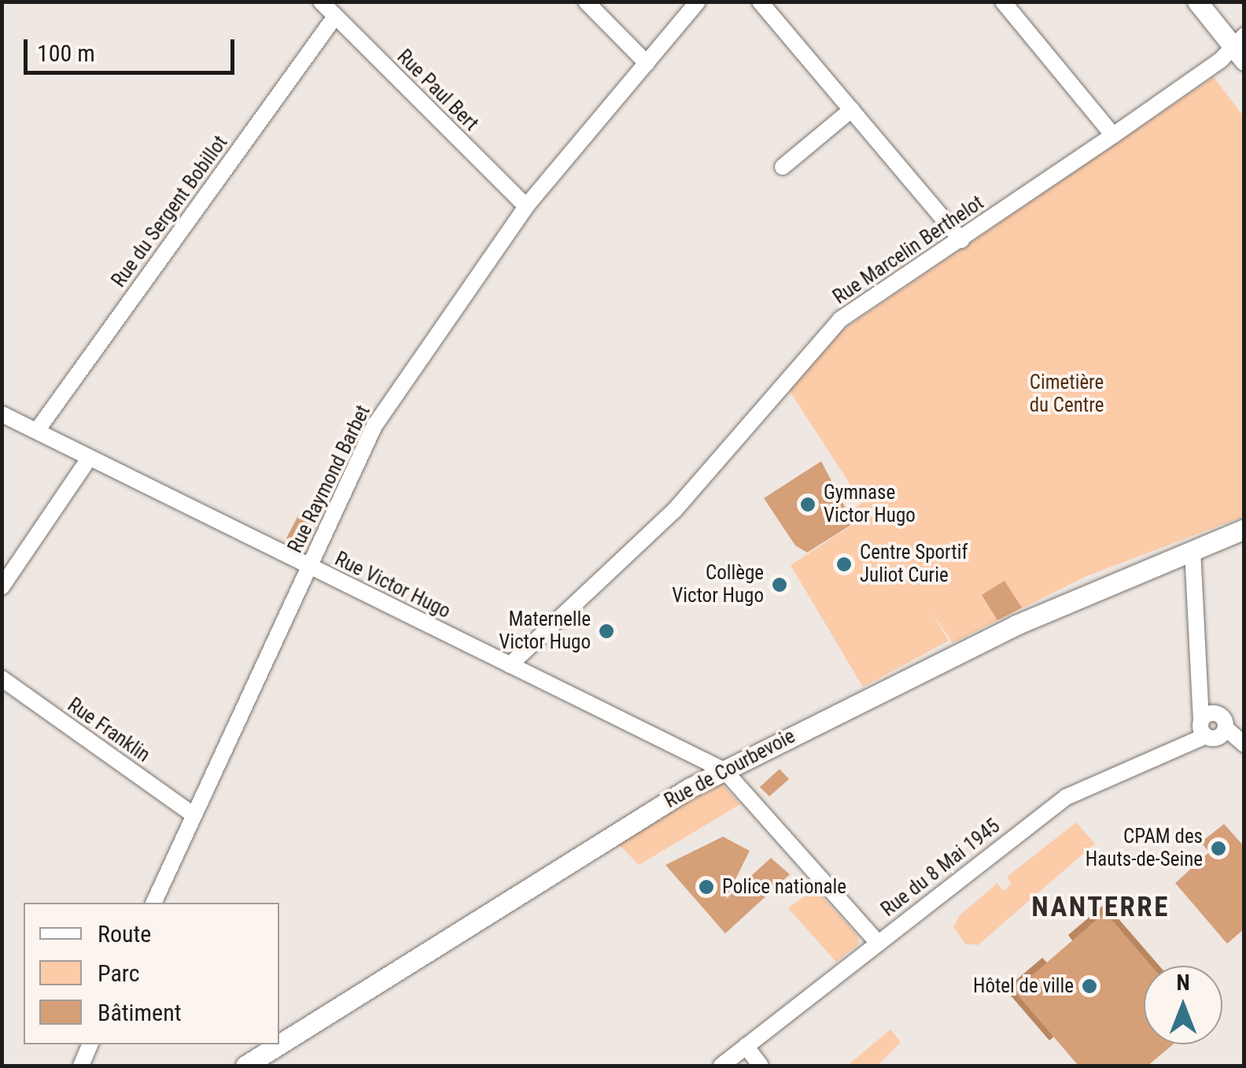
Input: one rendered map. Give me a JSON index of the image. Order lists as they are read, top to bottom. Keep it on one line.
{"streets":{"street":["Rue Paul Bert","Rue du Sergent Bobillot","Rue Marcelin Berthelot","Rue Raymond Barbet","Rue Victor Hugo","Rue Franklin","Rue de Courbevoie","Rue du 8 Mai 1945"]},"crossings":[["Rue Paul Bert","Rue du Sergent Bobillot"],["Rue Paul Bert","Rue Raymond Barbet"],["Rue du Sergent Bobillot","Rue Victor Hugo"],["Rue Marcelin Berthelot","Rue Victor Hugo"],["Rue Raymond Barbet","Rue Victor Hugo"],["Rue Raymond Barbet","Rue Franklin"],["Rue Victor Hugo","Rue de Courbevoie"]],"districts":["NANTERRE"],"parks":["Cimetière du Centre"],"places":["Gymnase Victor Hugo","Centre Sportif Juliot Curie","Collège Victor Hugo","Maternelle Victor Hugo","CPAM des Hauts-de-Seine","Police nationale","Hôtel de ville"],"legend":["Route","Parc","Bâtiment"],"scale_bar":"100 m","north":"top"}
